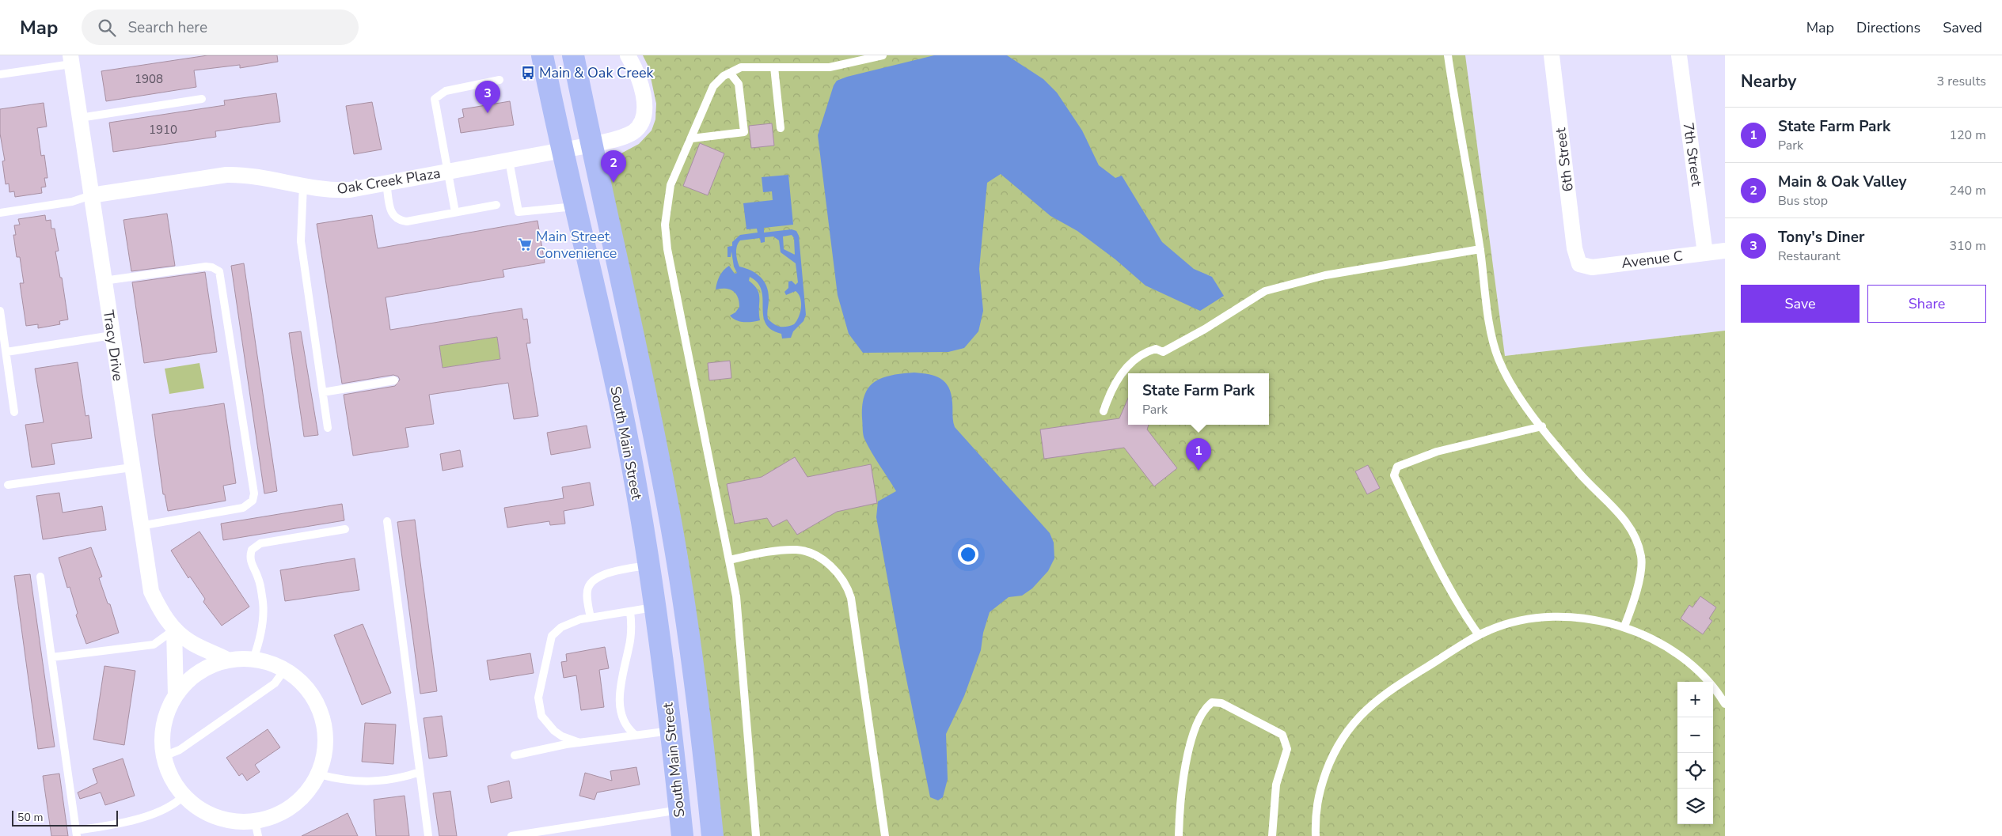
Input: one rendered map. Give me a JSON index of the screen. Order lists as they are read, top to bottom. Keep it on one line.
{"streets":{"highway":["South Main Street"],"street":["7th Street","6th Street","Oak Creek Plaza","Avenue C","Tracy Drive"]},"crossings":[["7th Street","Avenue C"],["6th Street","Avenue C"],["Oak Creek Plaza","Tracy Drive"],["Oak Creek Plaza","South Main Street"]],"places":{"bus stop":["Main & Oak Creek"],"supermarket":["Main Street Convenience"]},"house_numbers":["1908","1910"],"scale_bar":"50 m","page":{"header":"Map","search":"Search here","nav":["Map","Directions","Saved"],"heading":["Nearby","3 results"],"pins":["3","2","1"],"list":[{"mark":"1","name":"State Farm Park","note":"Park","value":"120 m"},{"mark":"2","name":"Main & Oak Valley","note":"Bus stop","value":"240 m"},{"mark":"3","name":"Tony's Diner","note":"Restaurant","value":"310 m"}],"buttons":["Save","Share"],"popup":["State Farm Park","Park"],"map_buttons":["+","−"],"scale":"50 m"}}
